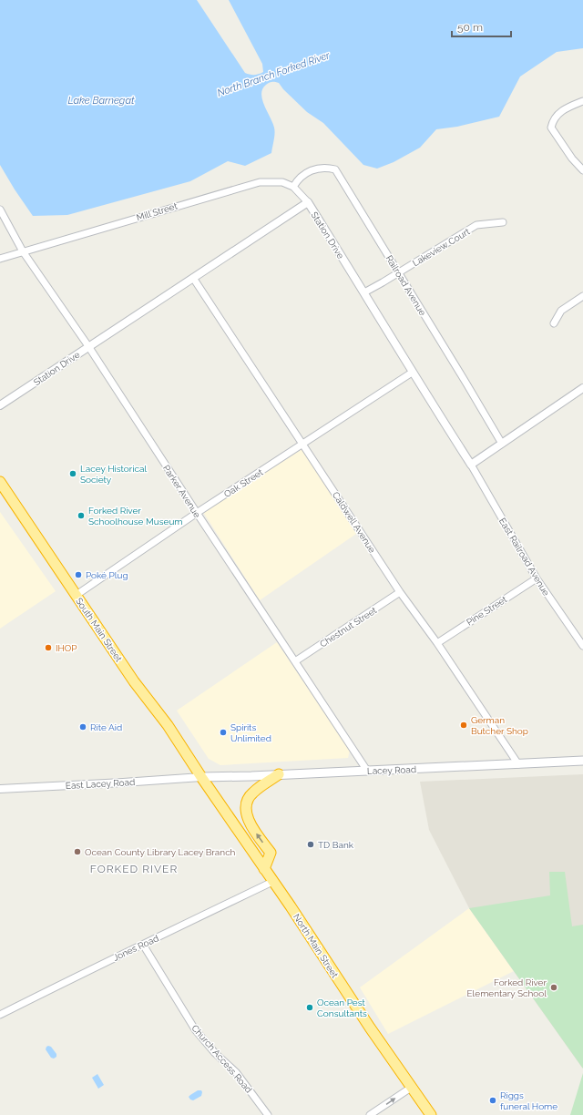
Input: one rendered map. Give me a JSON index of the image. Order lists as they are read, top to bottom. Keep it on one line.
{"streets":{"highway":["South Main Street","North Main Street"],"main road":["Lacey Road"],"street":["Mill Street","Station Drive","Lakeview Court","Railroad Avenue","Oak Street","Parker Avenue","Caldwell Avenue","East Railroad Avenue","Pine Street","Chestnut Street","East Lacey Road","Jones Road","Church Access Road"]},"crossings":[["Mill Street","Railroad Avenue"],["Mill Street","Parker Avenue"],["Station Drive","Lakeview Court"],["Station Drive","Oak Street"],["Station Drive","Parker Avenue"],["Station Drive","Caldwell Avenue"],["Station Drive","East Railroad Avenue"],["Lakeview Court","Railroad Avenue"],["Oak Street","Parker Avenue"],["Oak Street","Caldwell Avenue"],["Oak Street","South Main Street"],["Parker Avenue","Chestnut Street"],["Parker Avenue","Lacey Road"],["Caldwell Avenue","Pine Street"],["Caldwell Avenue","Chestnut Street"],["Caldwell Avenue","Lacey Road"],["East Railroad Avenue","Pine Street"],["South Main Street","Lacey Road"],["South Main Street","East Lacey Road"],["South Main Street","North Main Street"],["Lacey Road","East Lacey Road"],["Lacey Road","North Main Street"],["East Lacey Road","North Main Street"],["North Main Street","Jones Road"],["Jones Road","Church Access Road"]],"districts":["FORKED RIVER"],"water":["North Branch Forked River","Lake Barnegat"],"places":["Lacey Historical Society","Forked River Schoolhouse Museum","Poké Plug","IHOP","German Butcher Shop","Rite Aid","Spirits Unlimited","TD Bank","Ocean County Library Lacey Branch","Forked River Elementary School","Ocean Pest Consultants","Riggs funeral Home"],"scale_bar":"50 m"}
